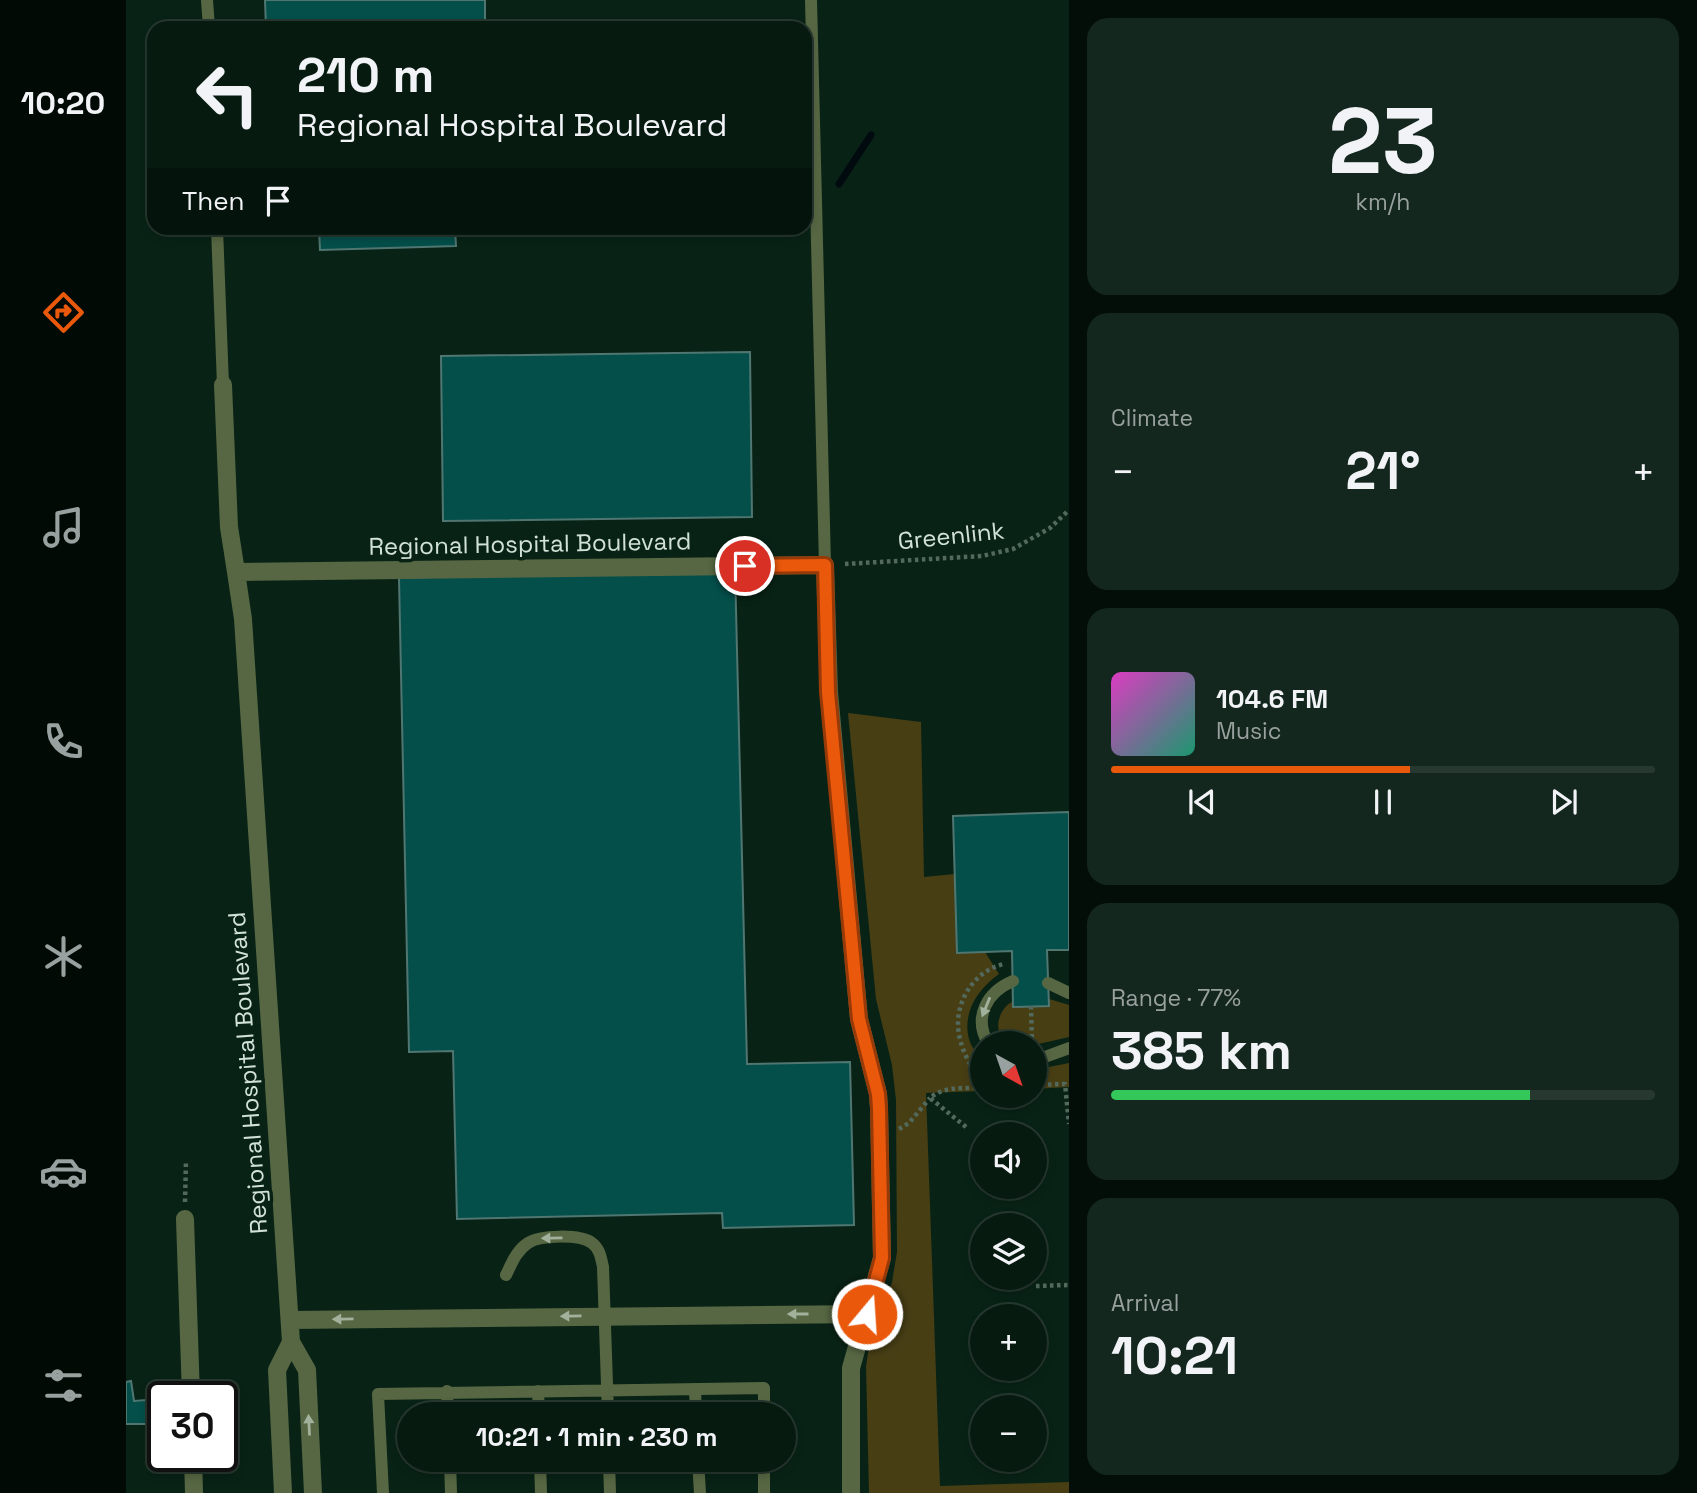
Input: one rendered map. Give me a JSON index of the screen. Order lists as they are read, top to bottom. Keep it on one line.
{"streets":{"street":["Regional Hospital Boulevard"],"path":["Greenlink"]},"crossings":[["Greenlink","Regional Hospital Boulevard"]],"north":"bottom right","page":{"tabs":"10:20","tile":[["23","km/h"],"Climate",["Range · 77%","385 km"],["Arrival","10:21"]],"turn":["210 m","Regional Hospital Boulevard"],"then":"Then","heat":["−","21°","+"],"song":["104.6 FM","Music"],"map_buttons":["+","−"],"limit":"30","trip":"10:21 · 1 min · 230 m"}}
